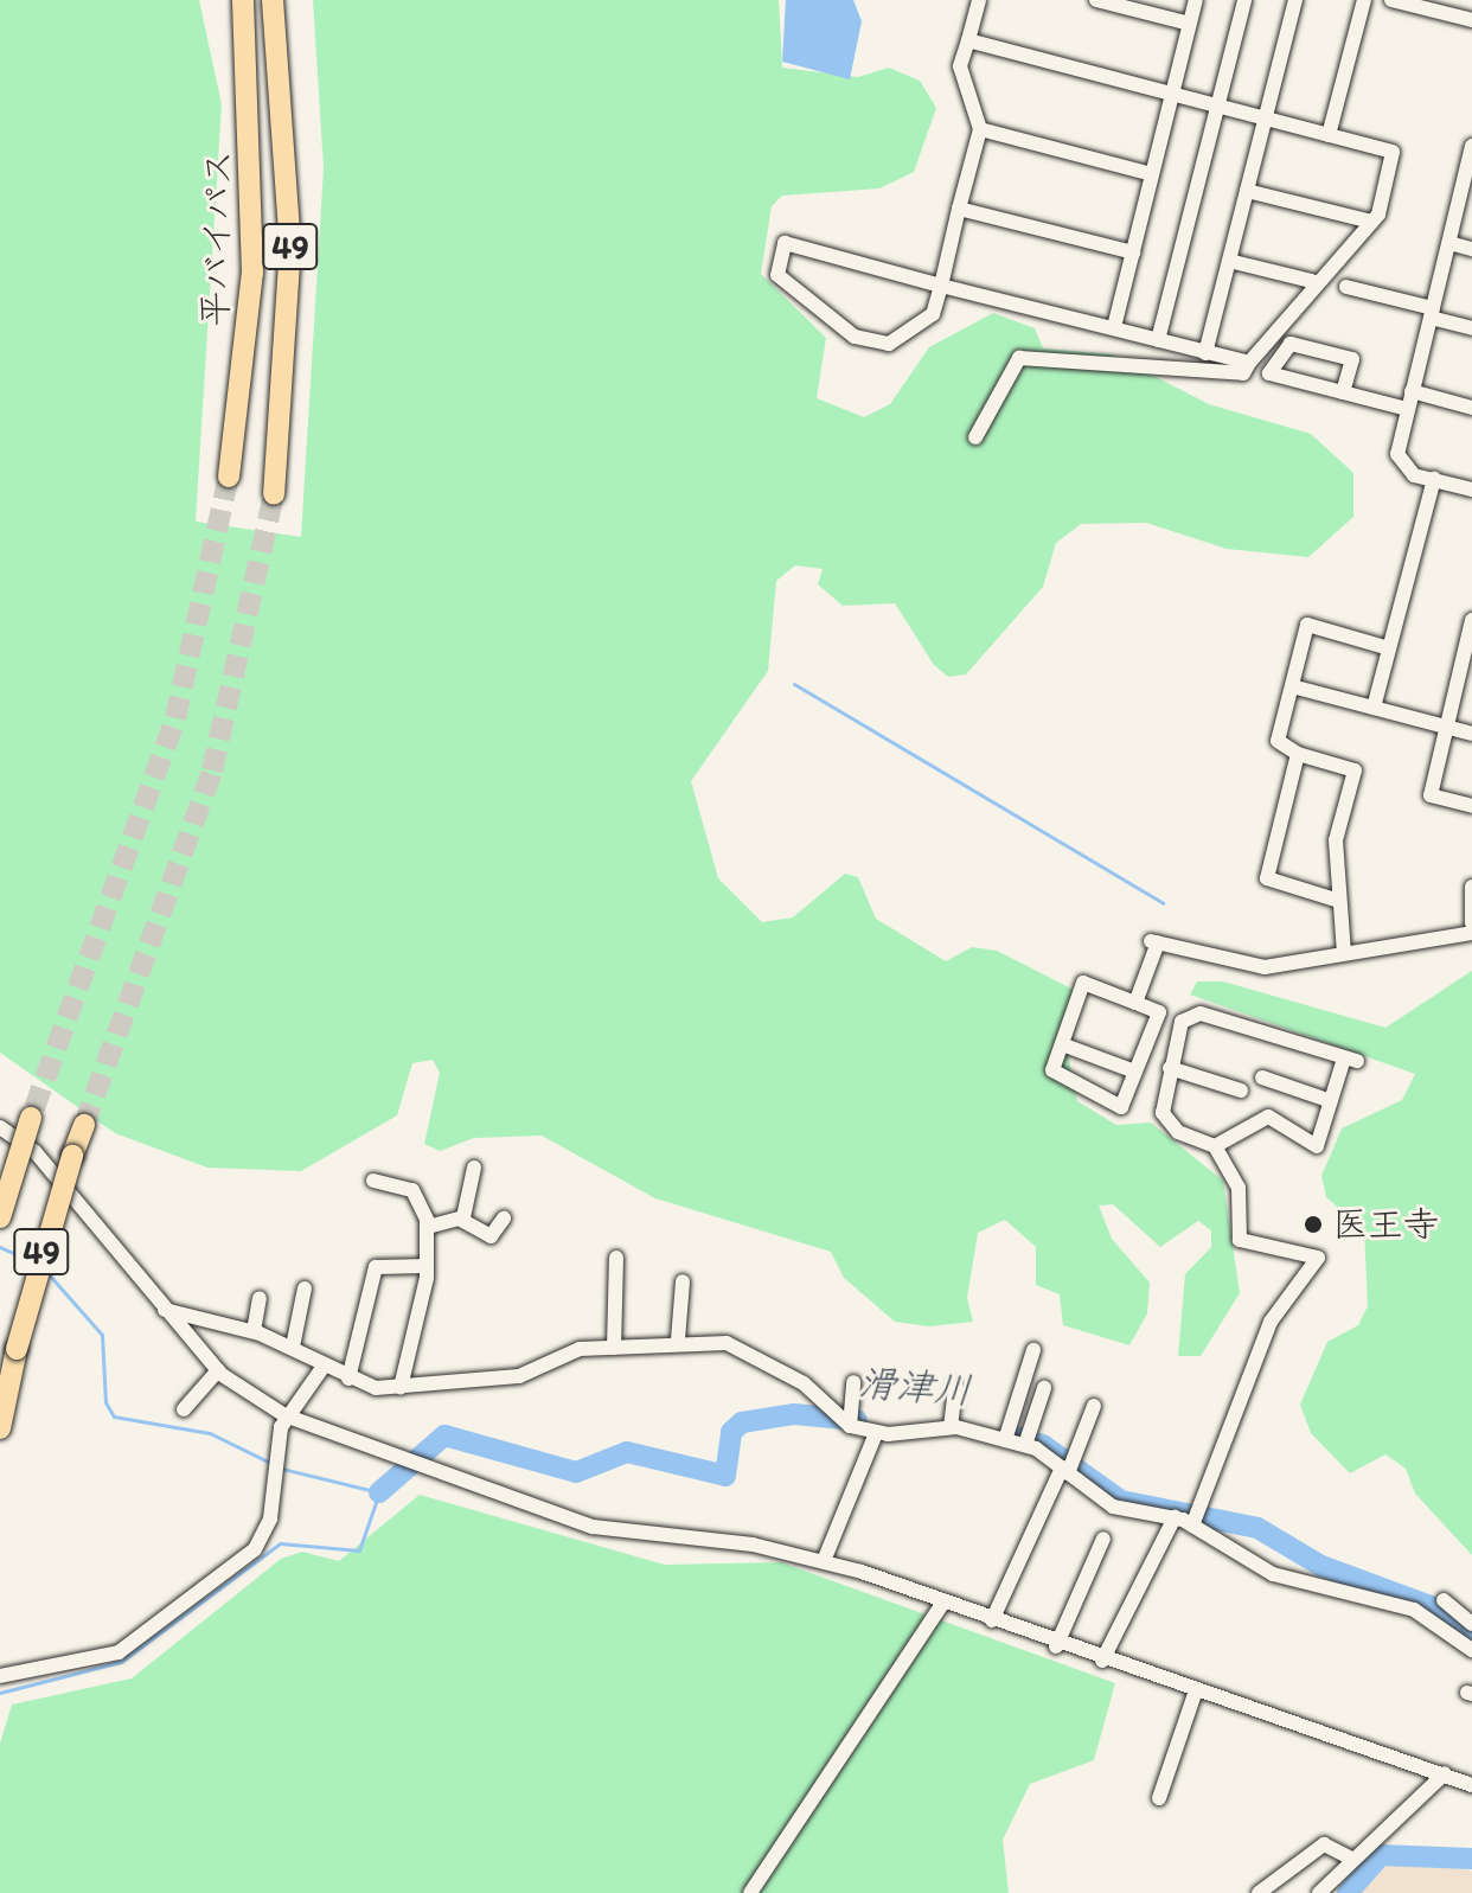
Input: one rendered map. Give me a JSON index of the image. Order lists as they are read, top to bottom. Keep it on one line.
{"streets":{"highway":["平バイパス","49"]},"water":["滑津川"],"places":["医王寺"]}
